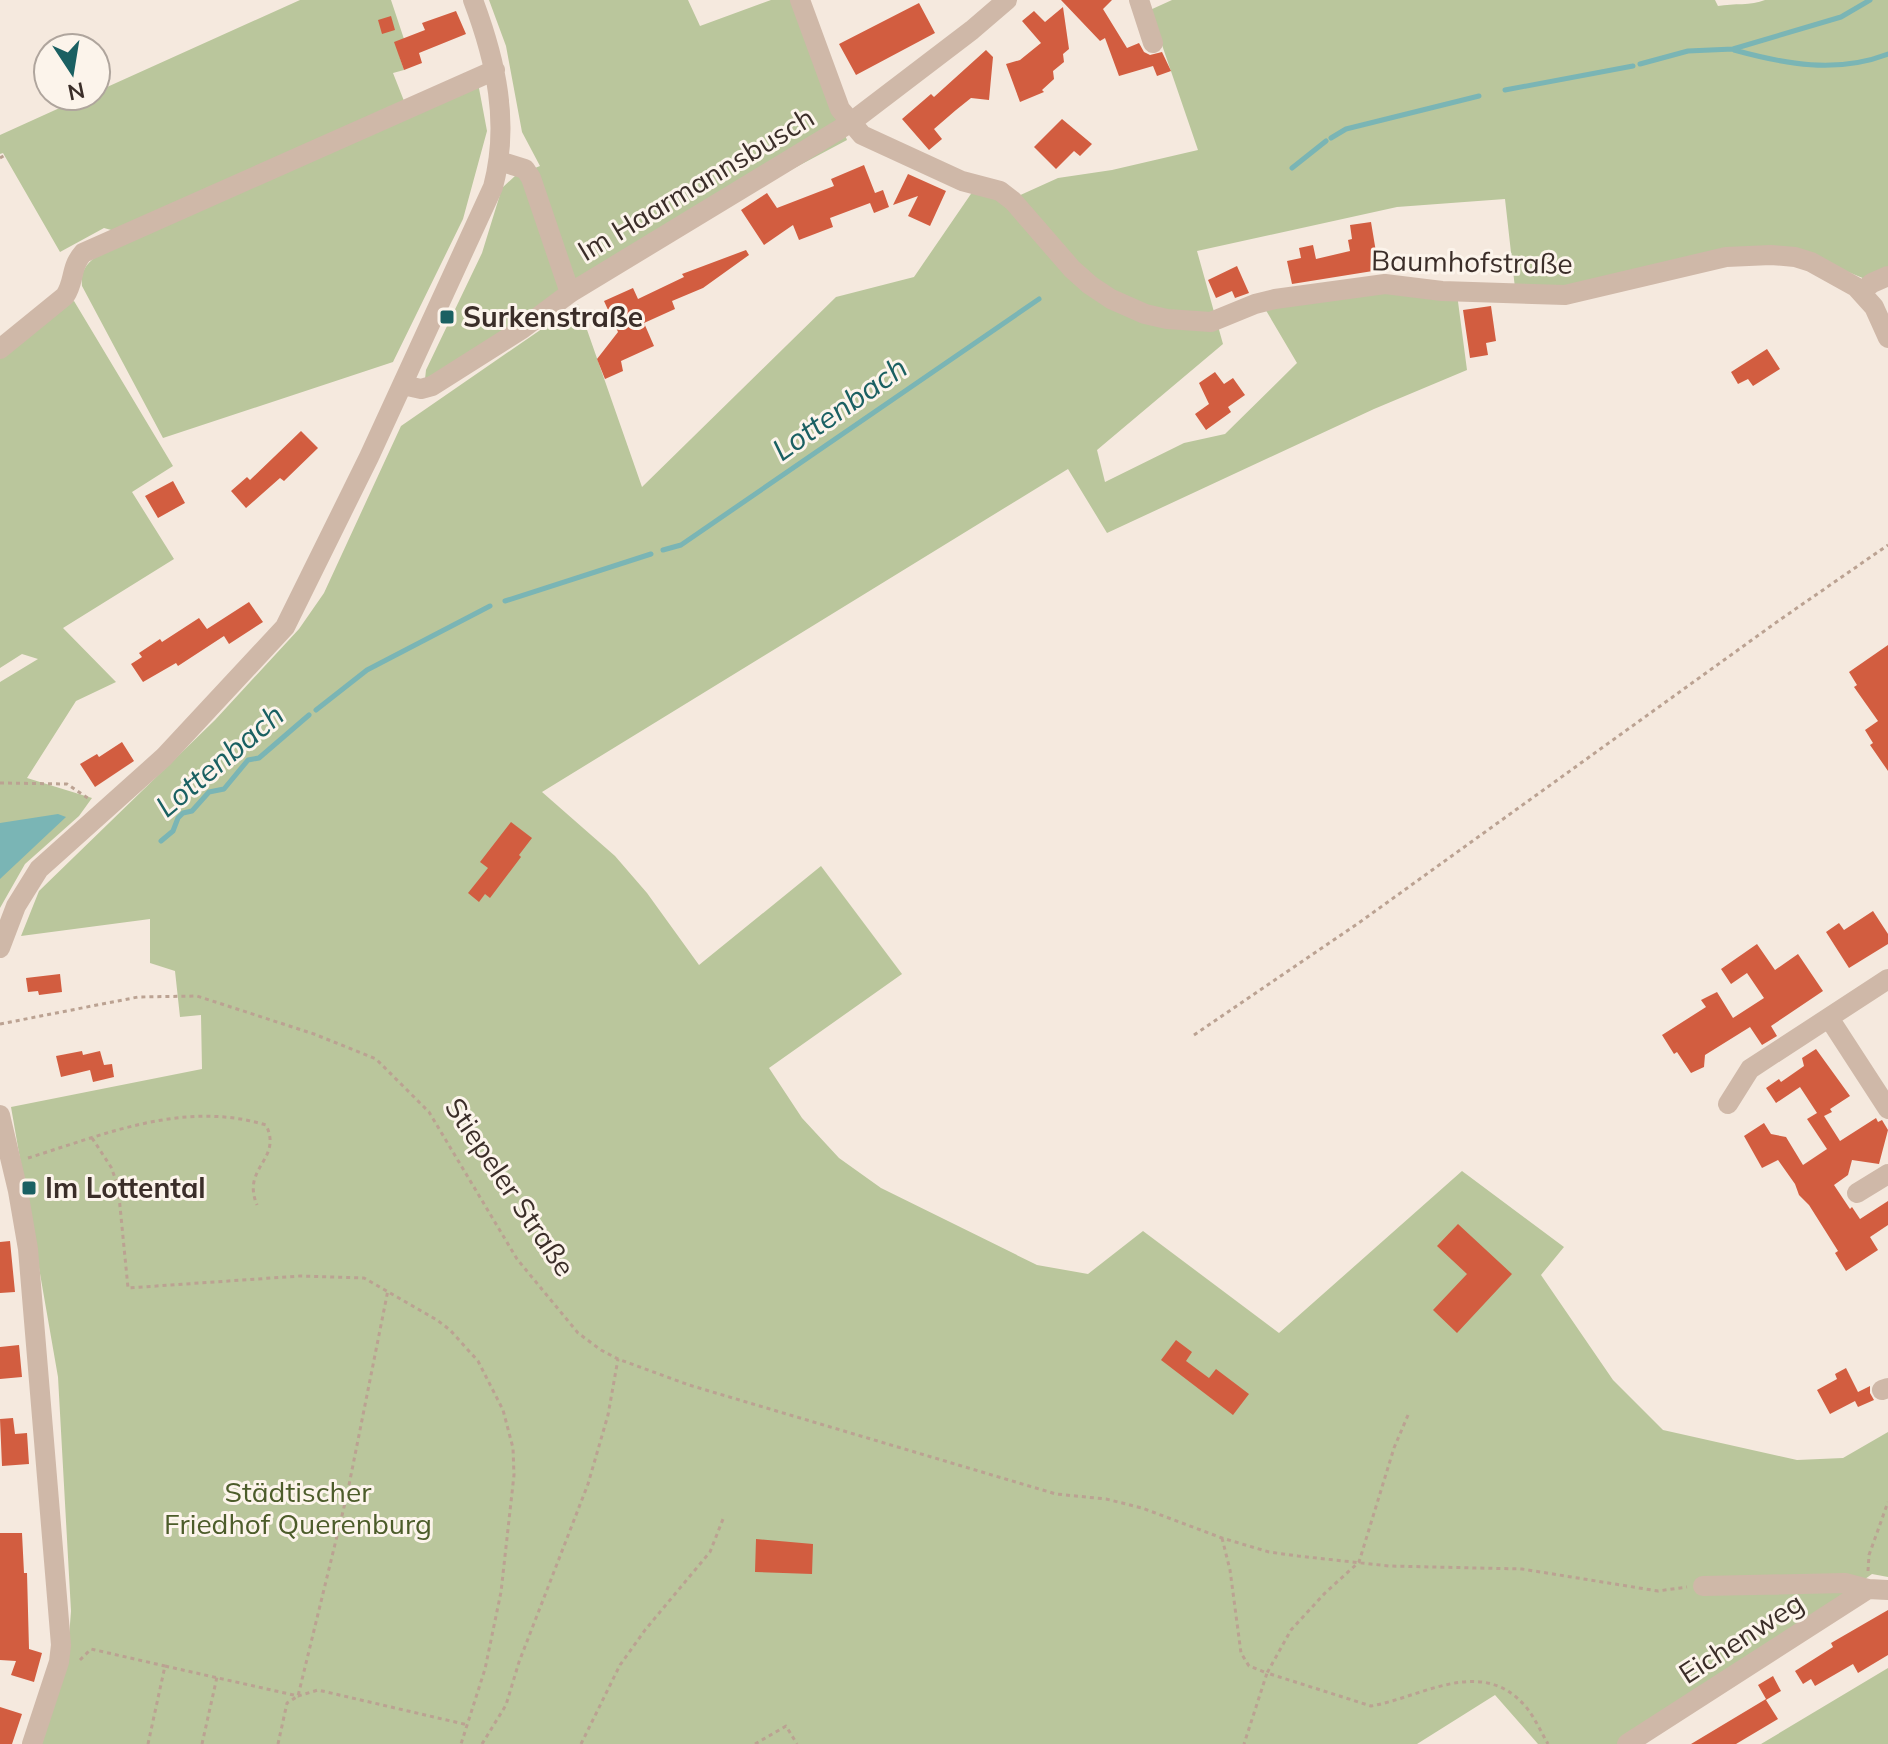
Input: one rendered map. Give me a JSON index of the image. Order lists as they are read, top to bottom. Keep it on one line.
{"streets":{"street":["Im Haarmannsbusch","Baumhofstraße","Eichenweg"],"path":["Stiepeler Straße"]},"crossings":[["Im Haarmannsbusch","Baumhofstraße"]],"water":["Lottenbach"],"parks":["Städtischer Friedhof Querenburg"],"places":{"transit":["Surkenstraße","Im Lottental"]},"north":"bottom"}
